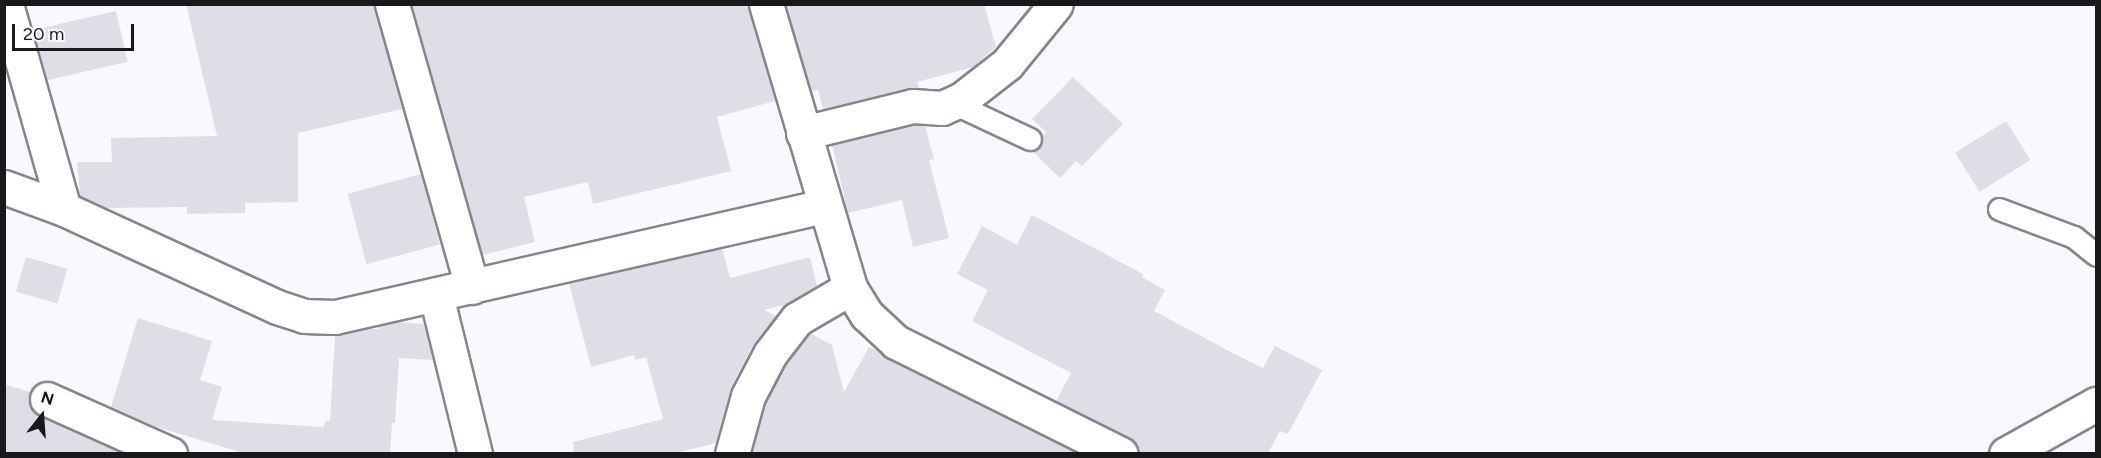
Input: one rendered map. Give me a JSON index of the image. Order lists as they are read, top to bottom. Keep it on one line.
{"scale_bar":"20 m","north":"top"}
